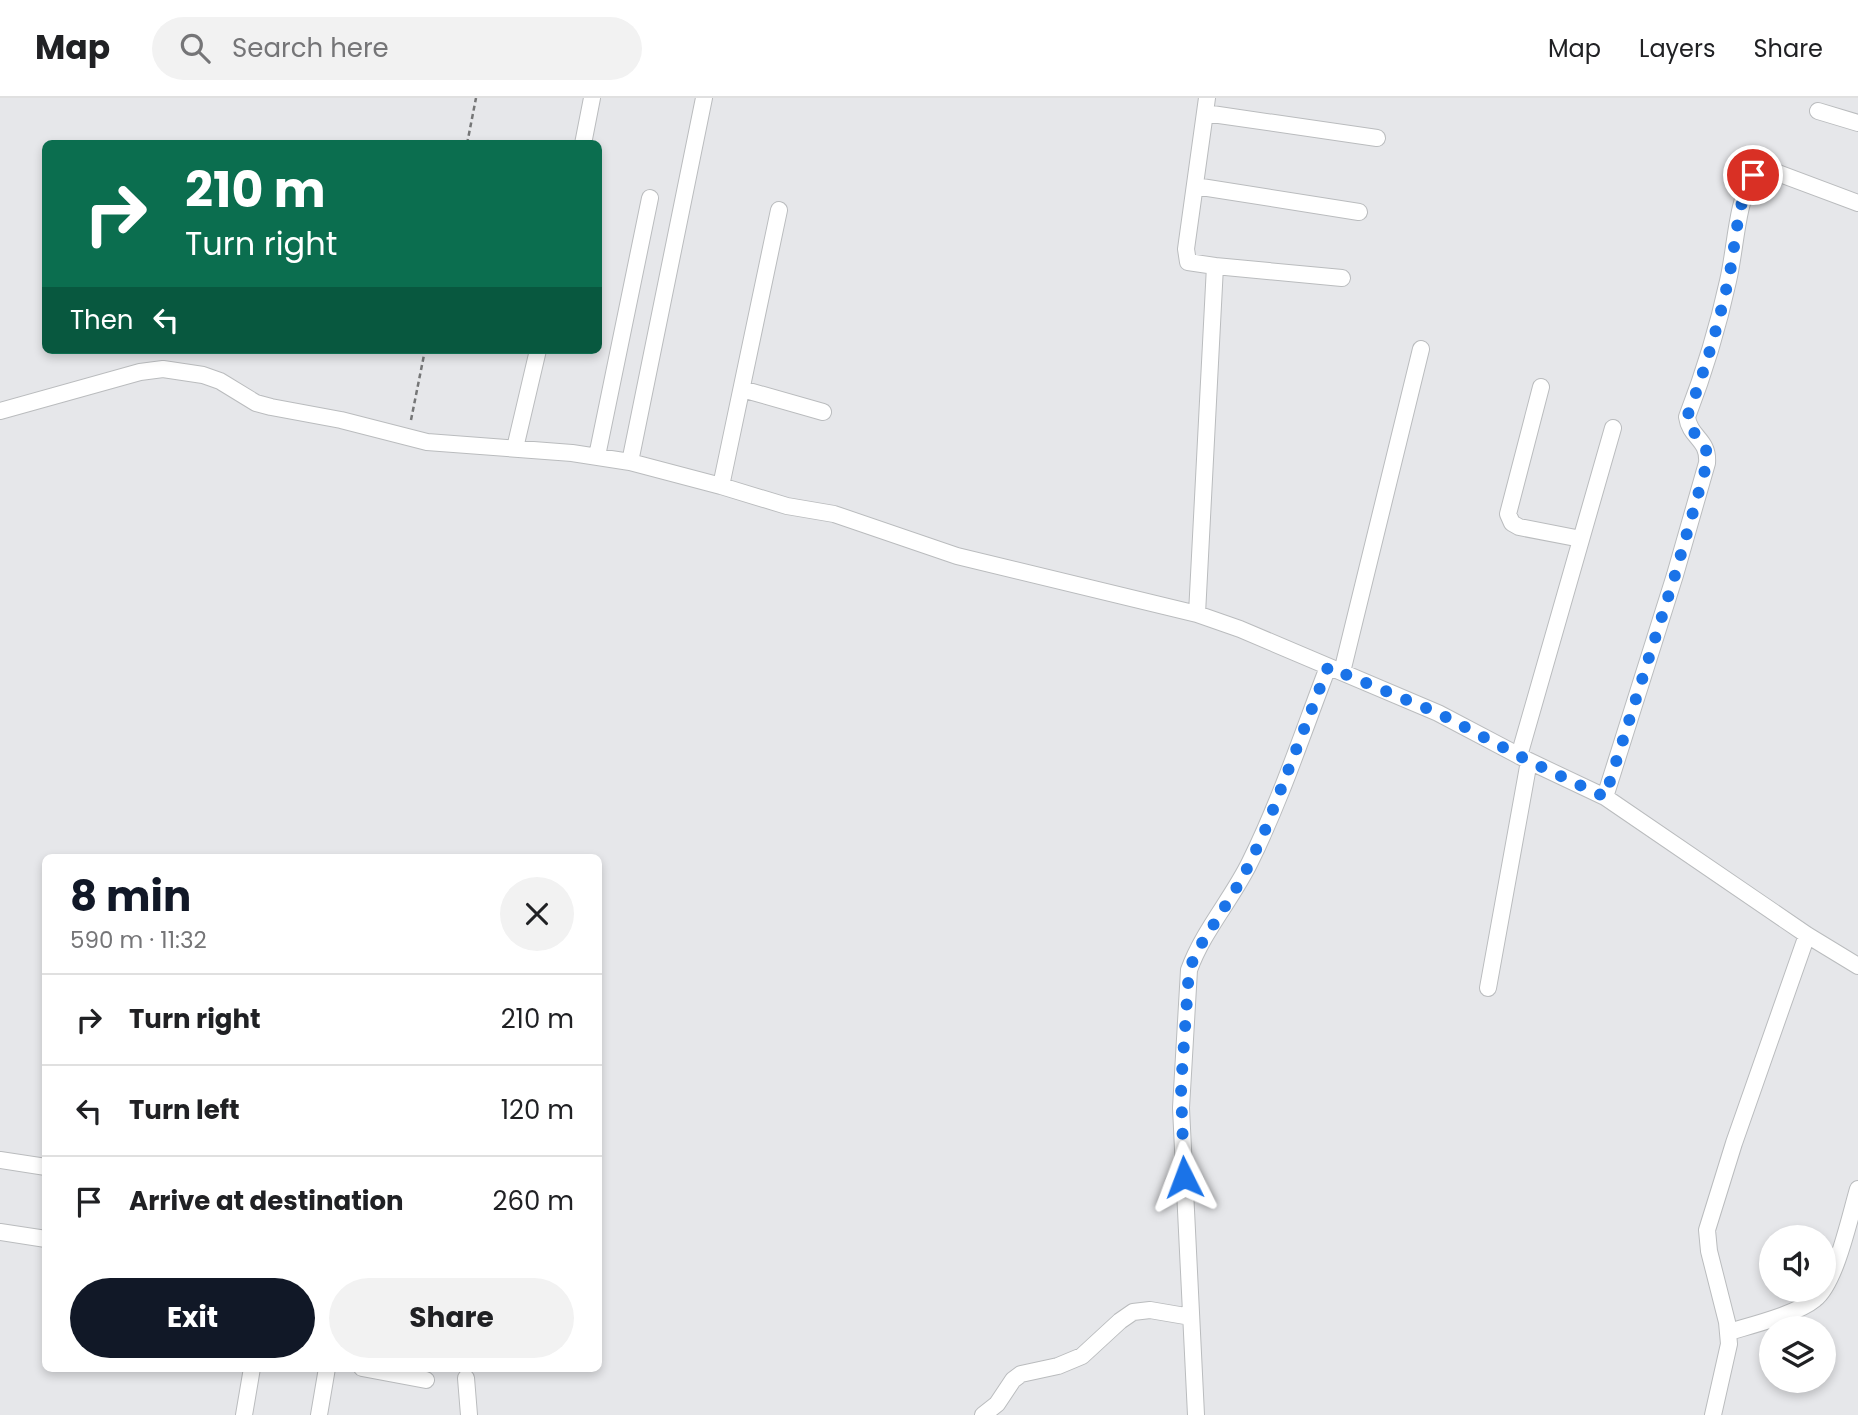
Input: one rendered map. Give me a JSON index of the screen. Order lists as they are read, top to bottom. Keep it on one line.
{"page":{"header":"Map","search":"Search here","nav":["Map","Layers","Share"],"turn":["210 m","Turn right"],"then":"Then","heading":["8 min","590 m · 11:32"],"list":[{"name":"Turn right","value":"210 m"},{"name":"Turn left","value":"120 m"},{"name":"Arrive at destination","value":"260 m"}],"buttons":["Exit","Share"]}}
